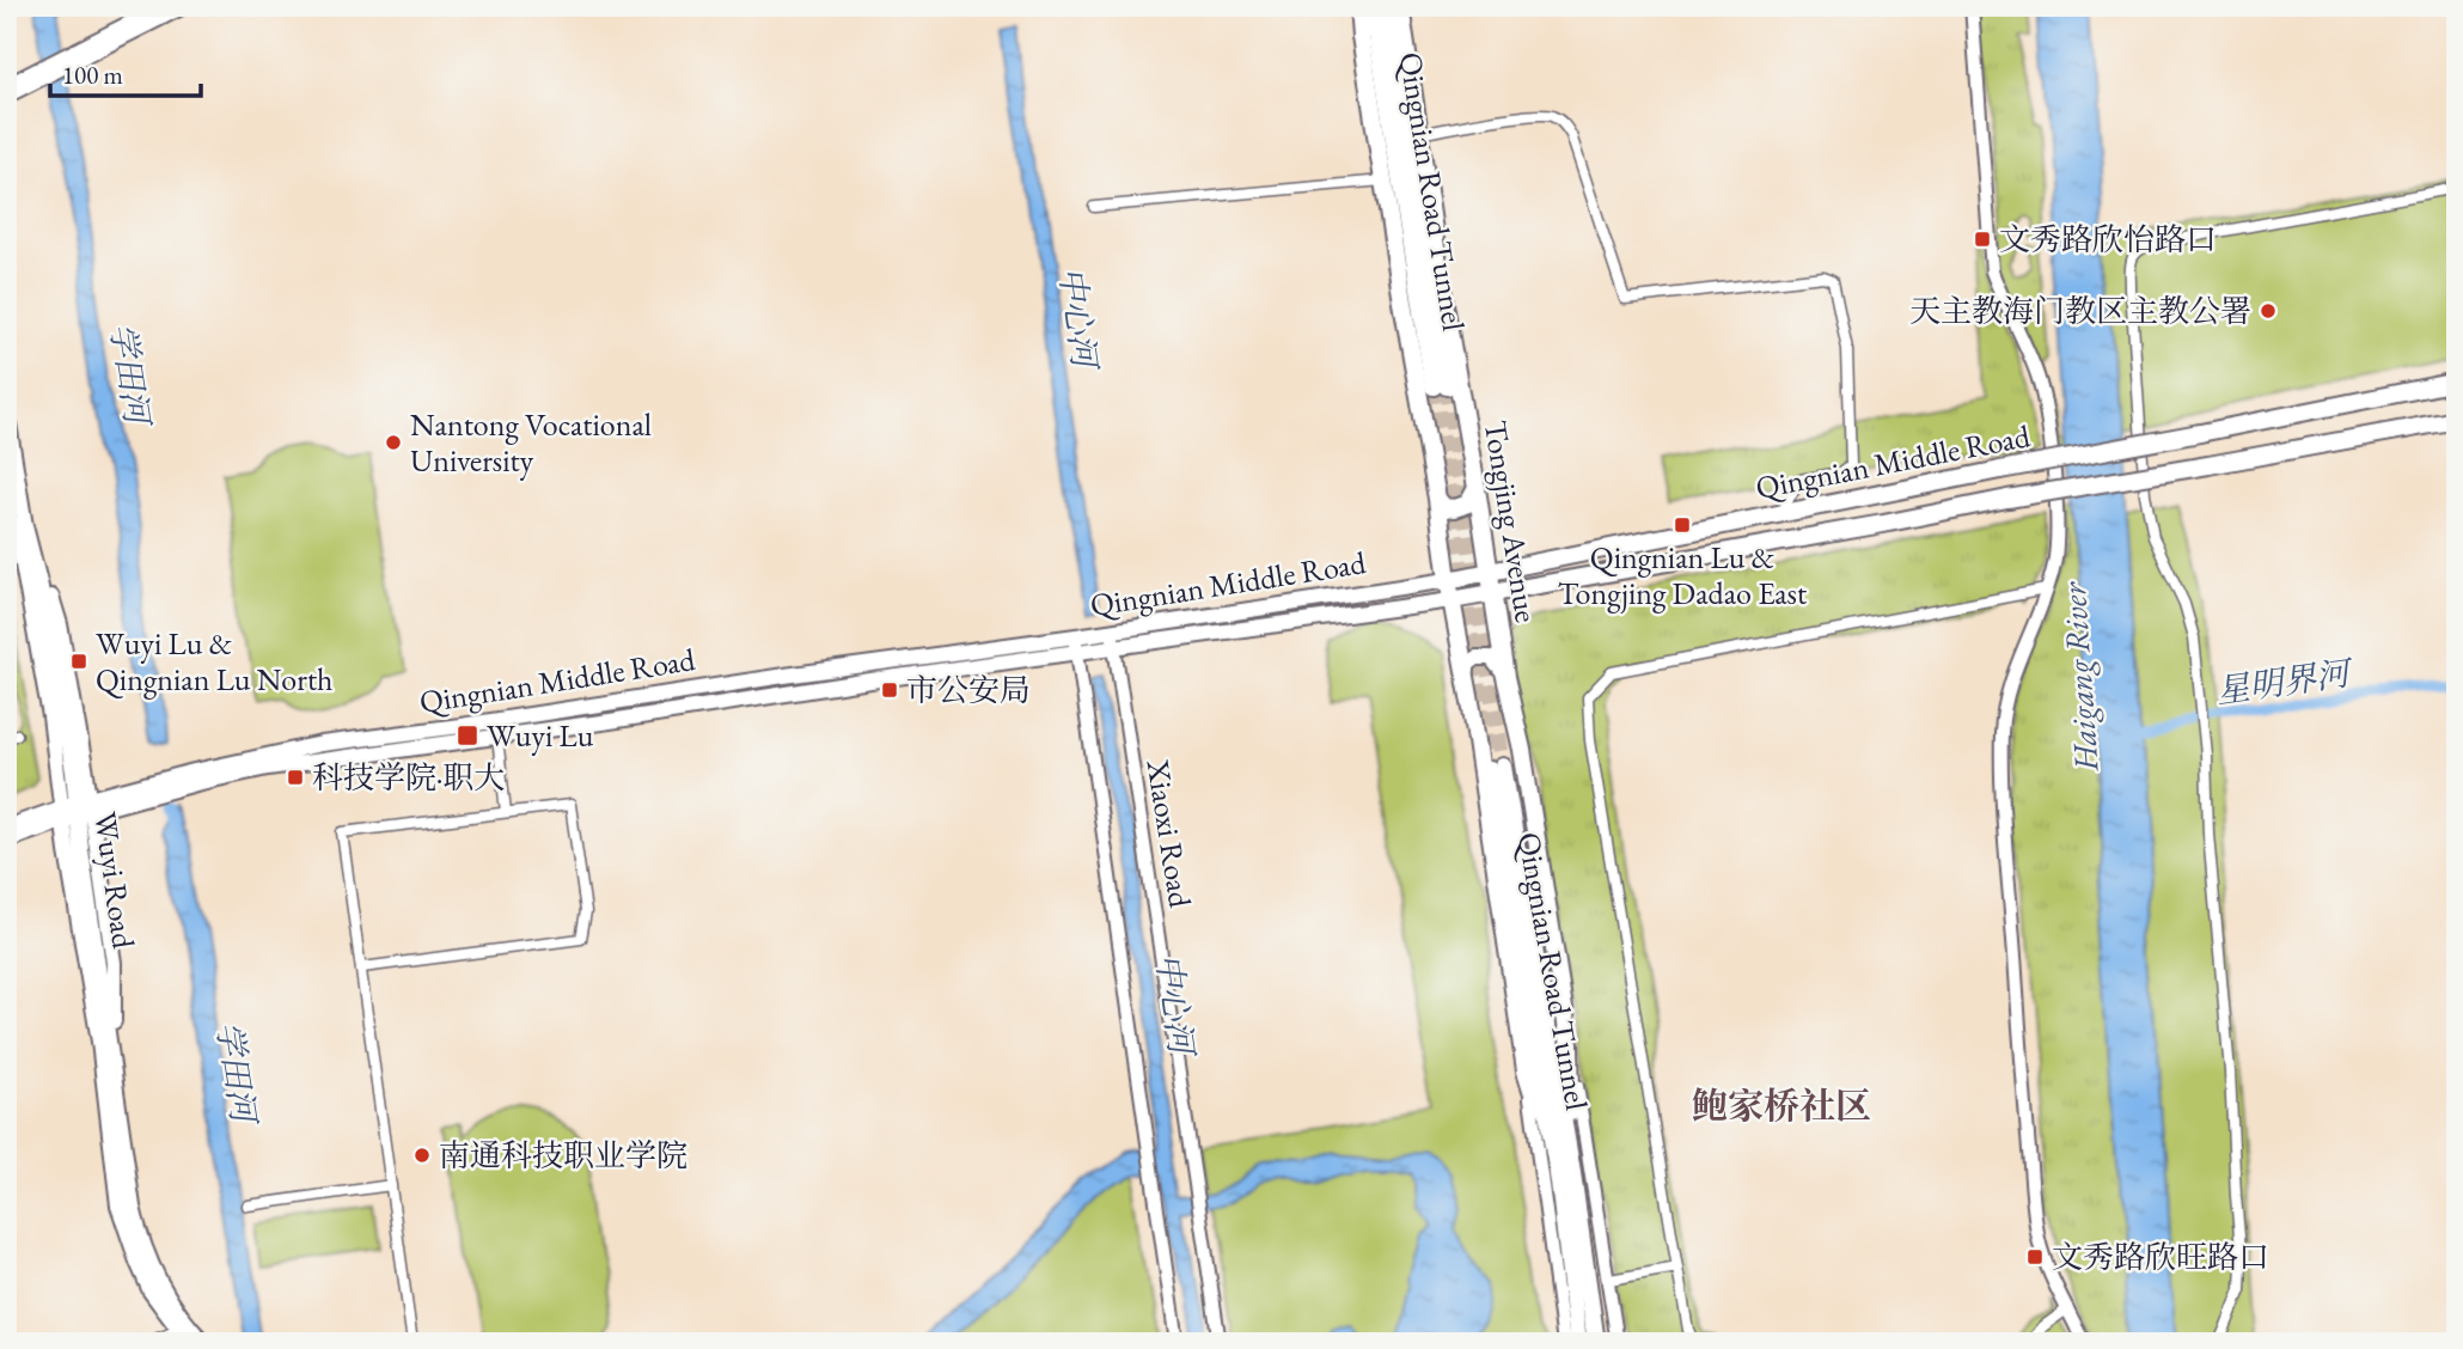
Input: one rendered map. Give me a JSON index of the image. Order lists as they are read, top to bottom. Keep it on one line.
{"streets":{"main road":["Qingnian Road Tunnel","Qingnian Middle Road","Tongjing Avenue","Wuyi Road"],"street":["Xiaoxi Road"]},"crossings":[["Qingnian Road Tunnel","Tongjing Avenue"],["Qingnian Middle Road","Tongjing Avenue"],["Qingnian Middle Road","Xiaoxi Road"],["Qingnian Middle Road","Wuyi Road"]],"districts":["鲍家桥社区"],"water":["中心河","学田河","Haigang River","星明界河"],"places":{"transit":["文秀路欣怡路口","Qingnian Lu & Tongjing Dadao East","Wuyi Lu & Qingnian Lu North","市公安局","Wuyi Lu","科技学院·职大","文秀路欣旺路口"],"other":["天主教海门教区主教公署","Nantong Vocational University","南通科技职业学院"]},"scale_bar":"100 m"}
